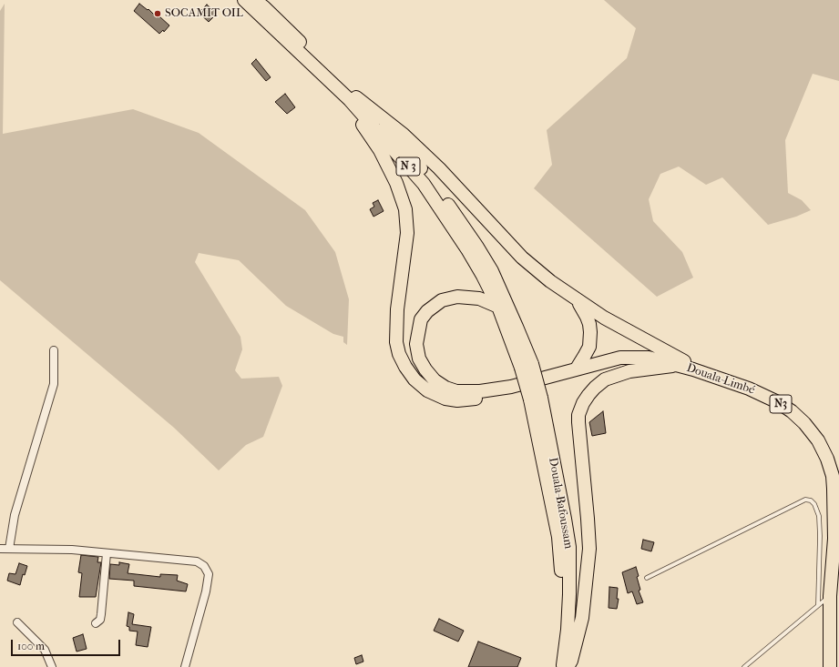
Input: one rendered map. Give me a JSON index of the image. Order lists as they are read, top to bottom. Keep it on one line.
{"streets":{"highway":["N 3","Douala-Limbé","N3","Douala-Bafoussam"]},"crossings":[["N 3","Douala-Bafoussam"]],"places":["SOCAMIT OIL"],"scale_bar":"100 m"}
